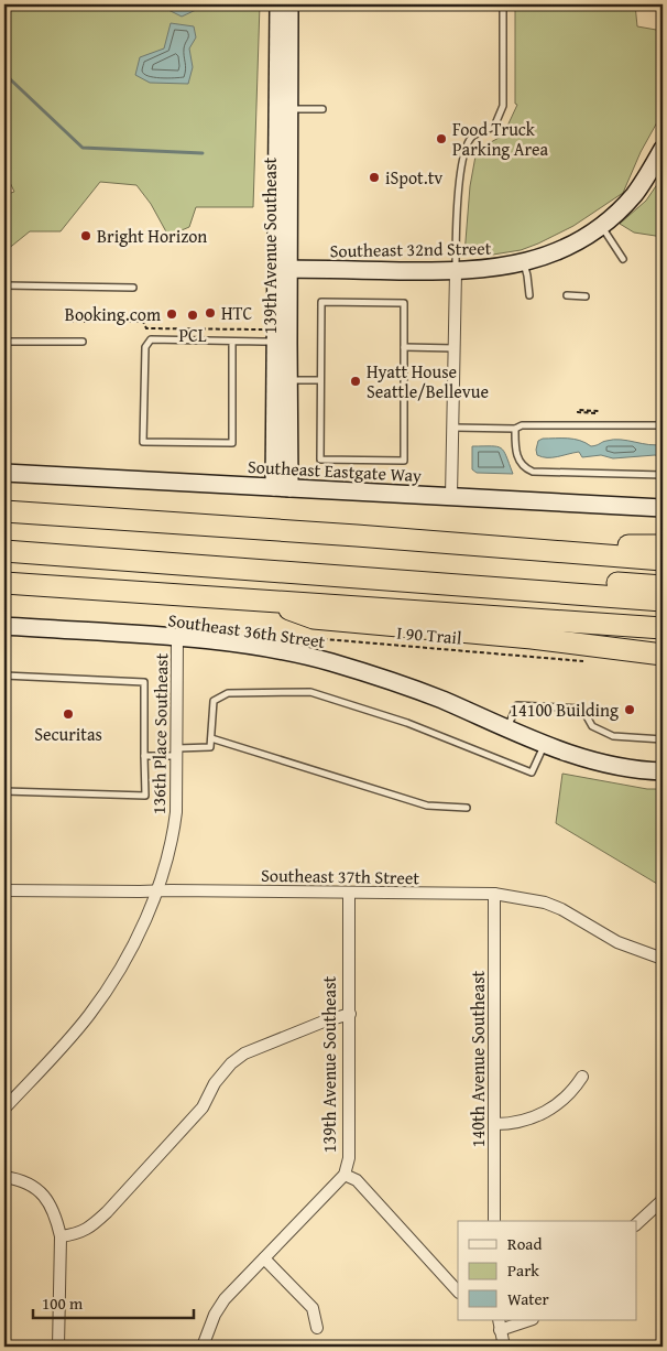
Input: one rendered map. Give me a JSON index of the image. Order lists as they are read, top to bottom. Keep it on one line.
{"streets":{"main road":["139th Avenue Southeast","Southeast 32nd Street","Southeast Eastgate Way","Southeast 36th Street"],"street":["136th Place Southeast","Southeast 37th Street","140th Avenue Southeast"],"path":["I 90 Trail"]},"crossings":[["139th Avenue Southeast","Southeast 32nd Street"],["139th Avenue Southeast","Southeast Eastgate Way"],["139th Avenue Southeast","Southeast 37th Street"],["Southeast 36th Street","136th Place Southeast"],["136th Place Southeast","Southeast 37th Street"],["Southeast 37th Street","140th Avenue Southeast"]],"places":["Food Truck Parking Area","iSpot.tv","Bright Horizon","HTC","Booking.com","PCL","Hyatt House Seattle/Bellevue","14100 Building","Securitas"],"legend":["Road","Park","Water"],"scale_bar":"100 m"}
